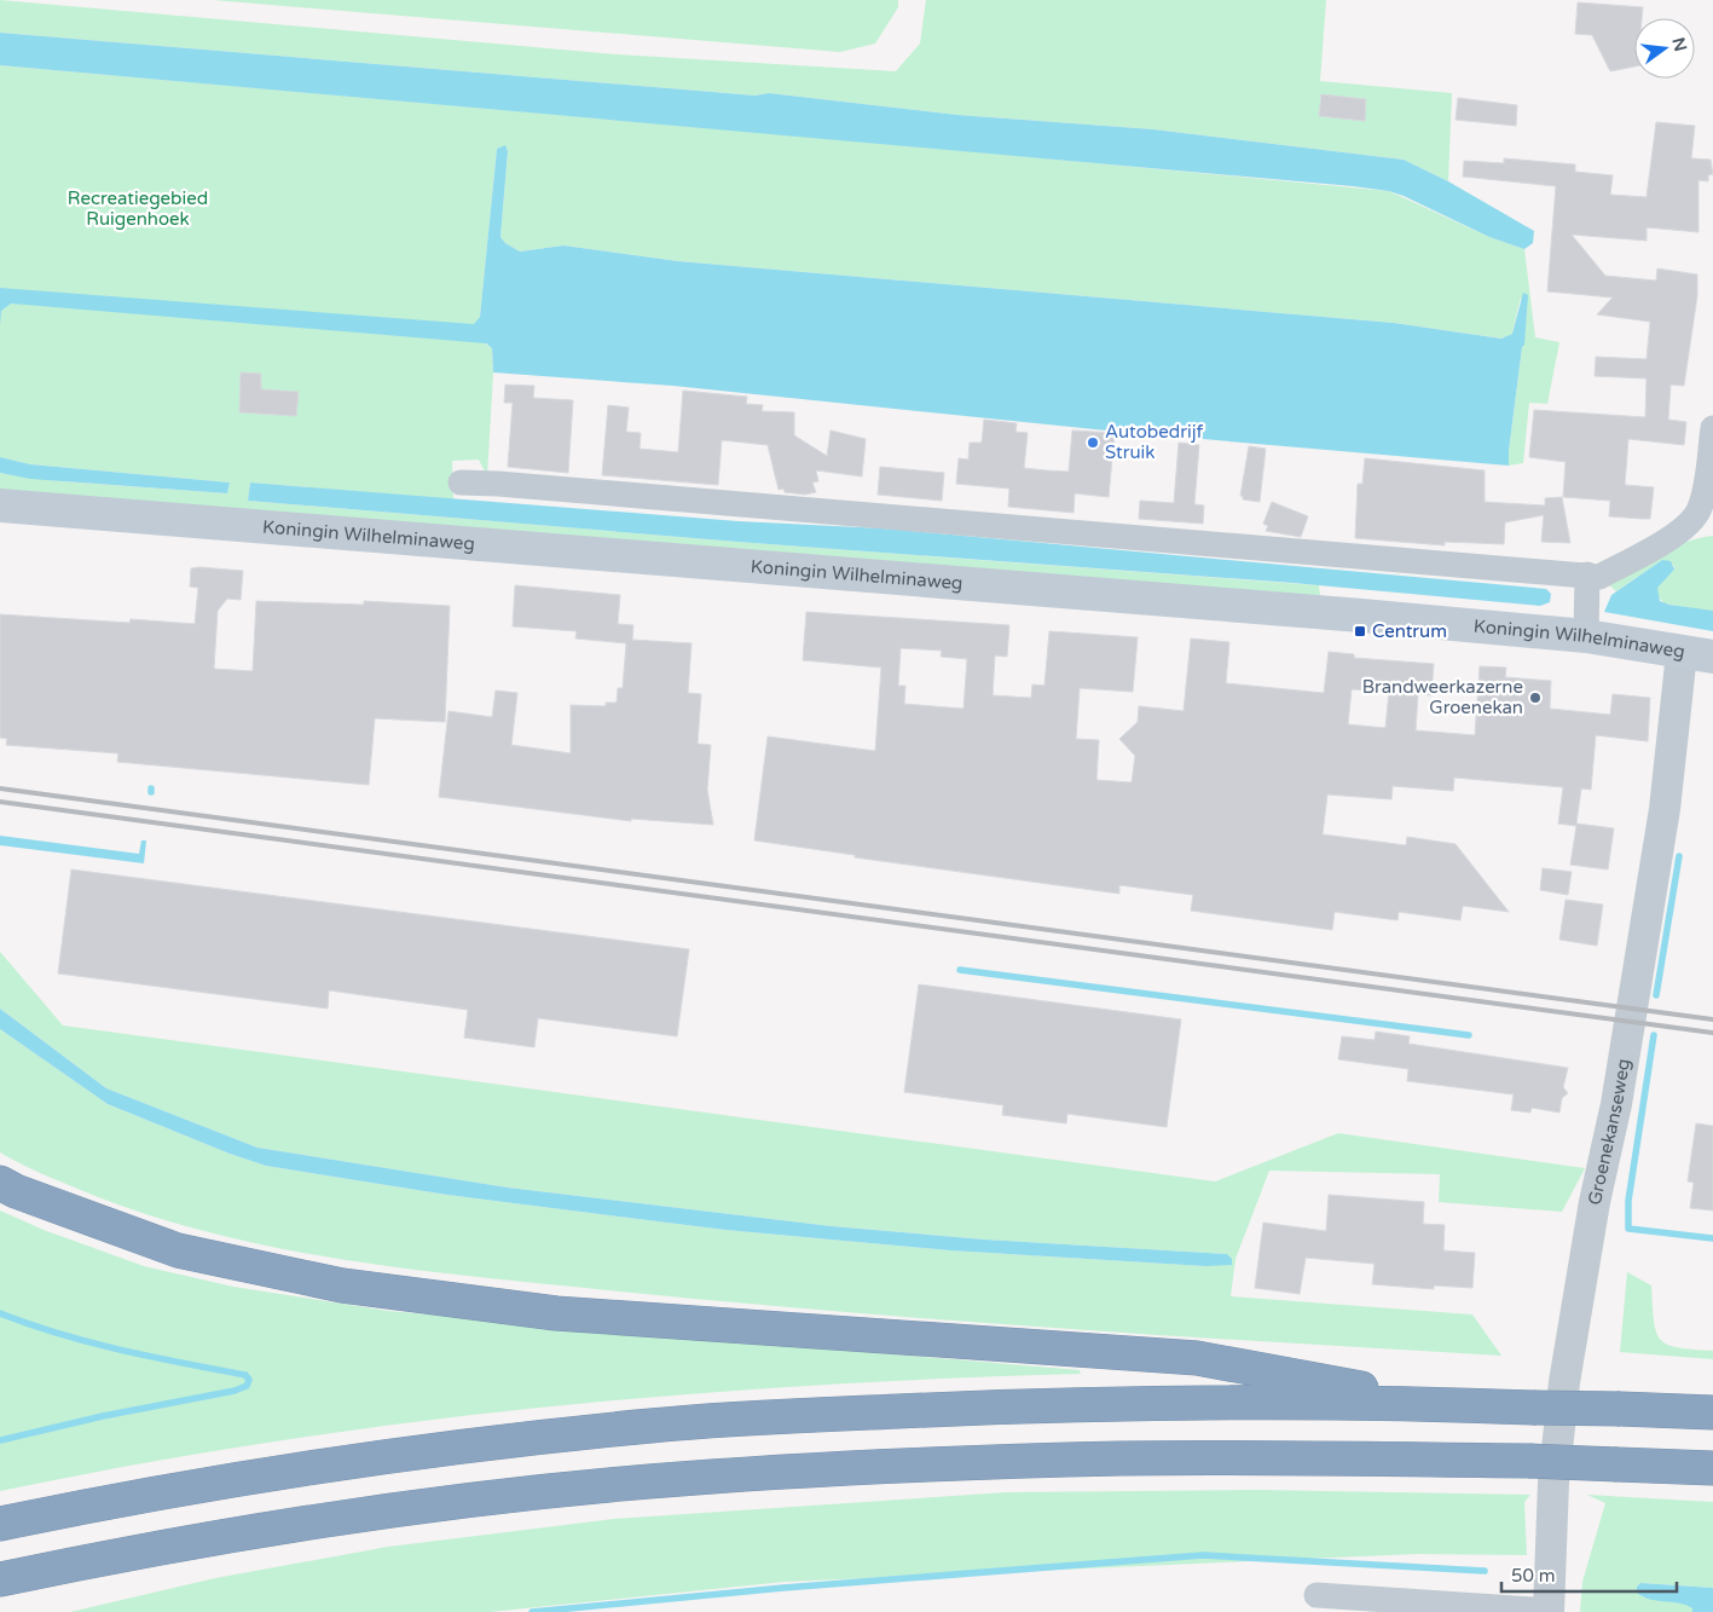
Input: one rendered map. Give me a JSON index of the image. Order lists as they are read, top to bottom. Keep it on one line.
{"streets":{"main road":["Koningin Wilhelminaweg"],"street":["Groenekanseweg"]},"crossings":[["Koningin Wilhelminaweg","Groenekanseweg"]],"parks":["Recreatiegebied Ruigenhoek"],"places":{"other":["Autobedrijf Struik","Brandweerkazerne Groenekan"],"transit":["Centrum"]},"scale_bar":"50 m","north":"right"}
